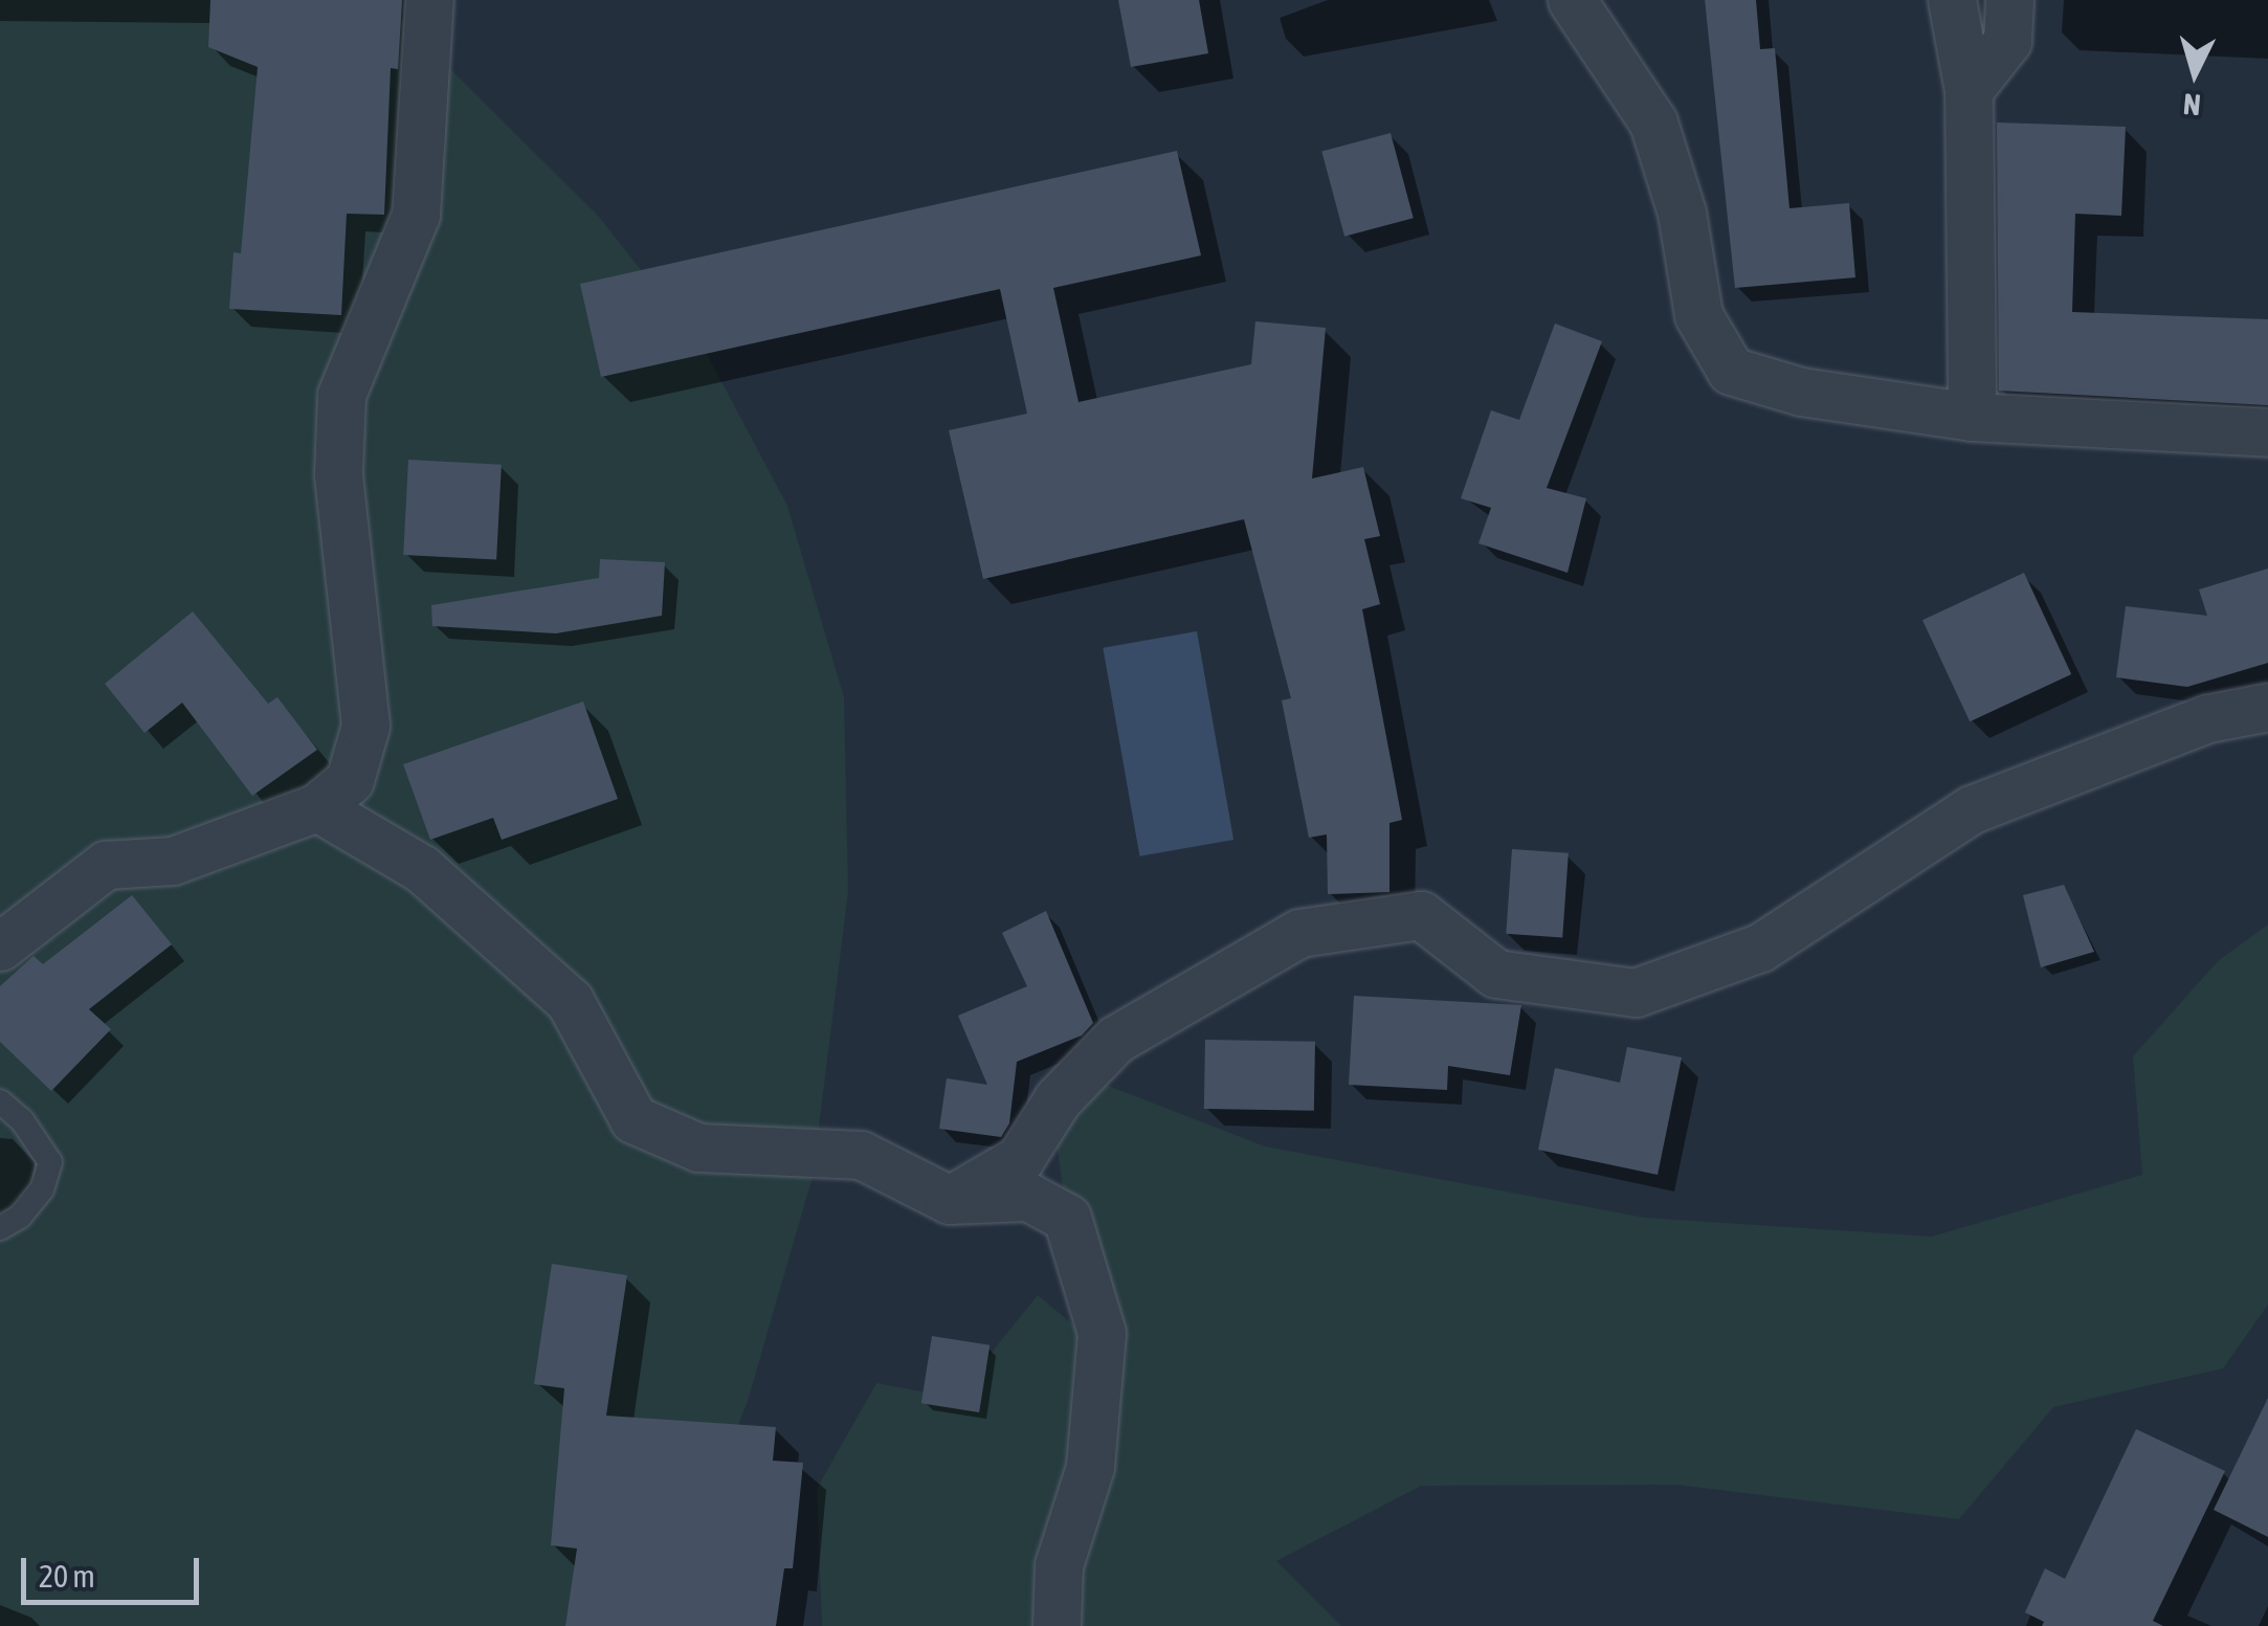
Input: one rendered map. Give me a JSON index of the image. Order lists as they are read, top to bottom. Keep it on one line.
{"scale_bar":"20 m","north":"bottom"}
